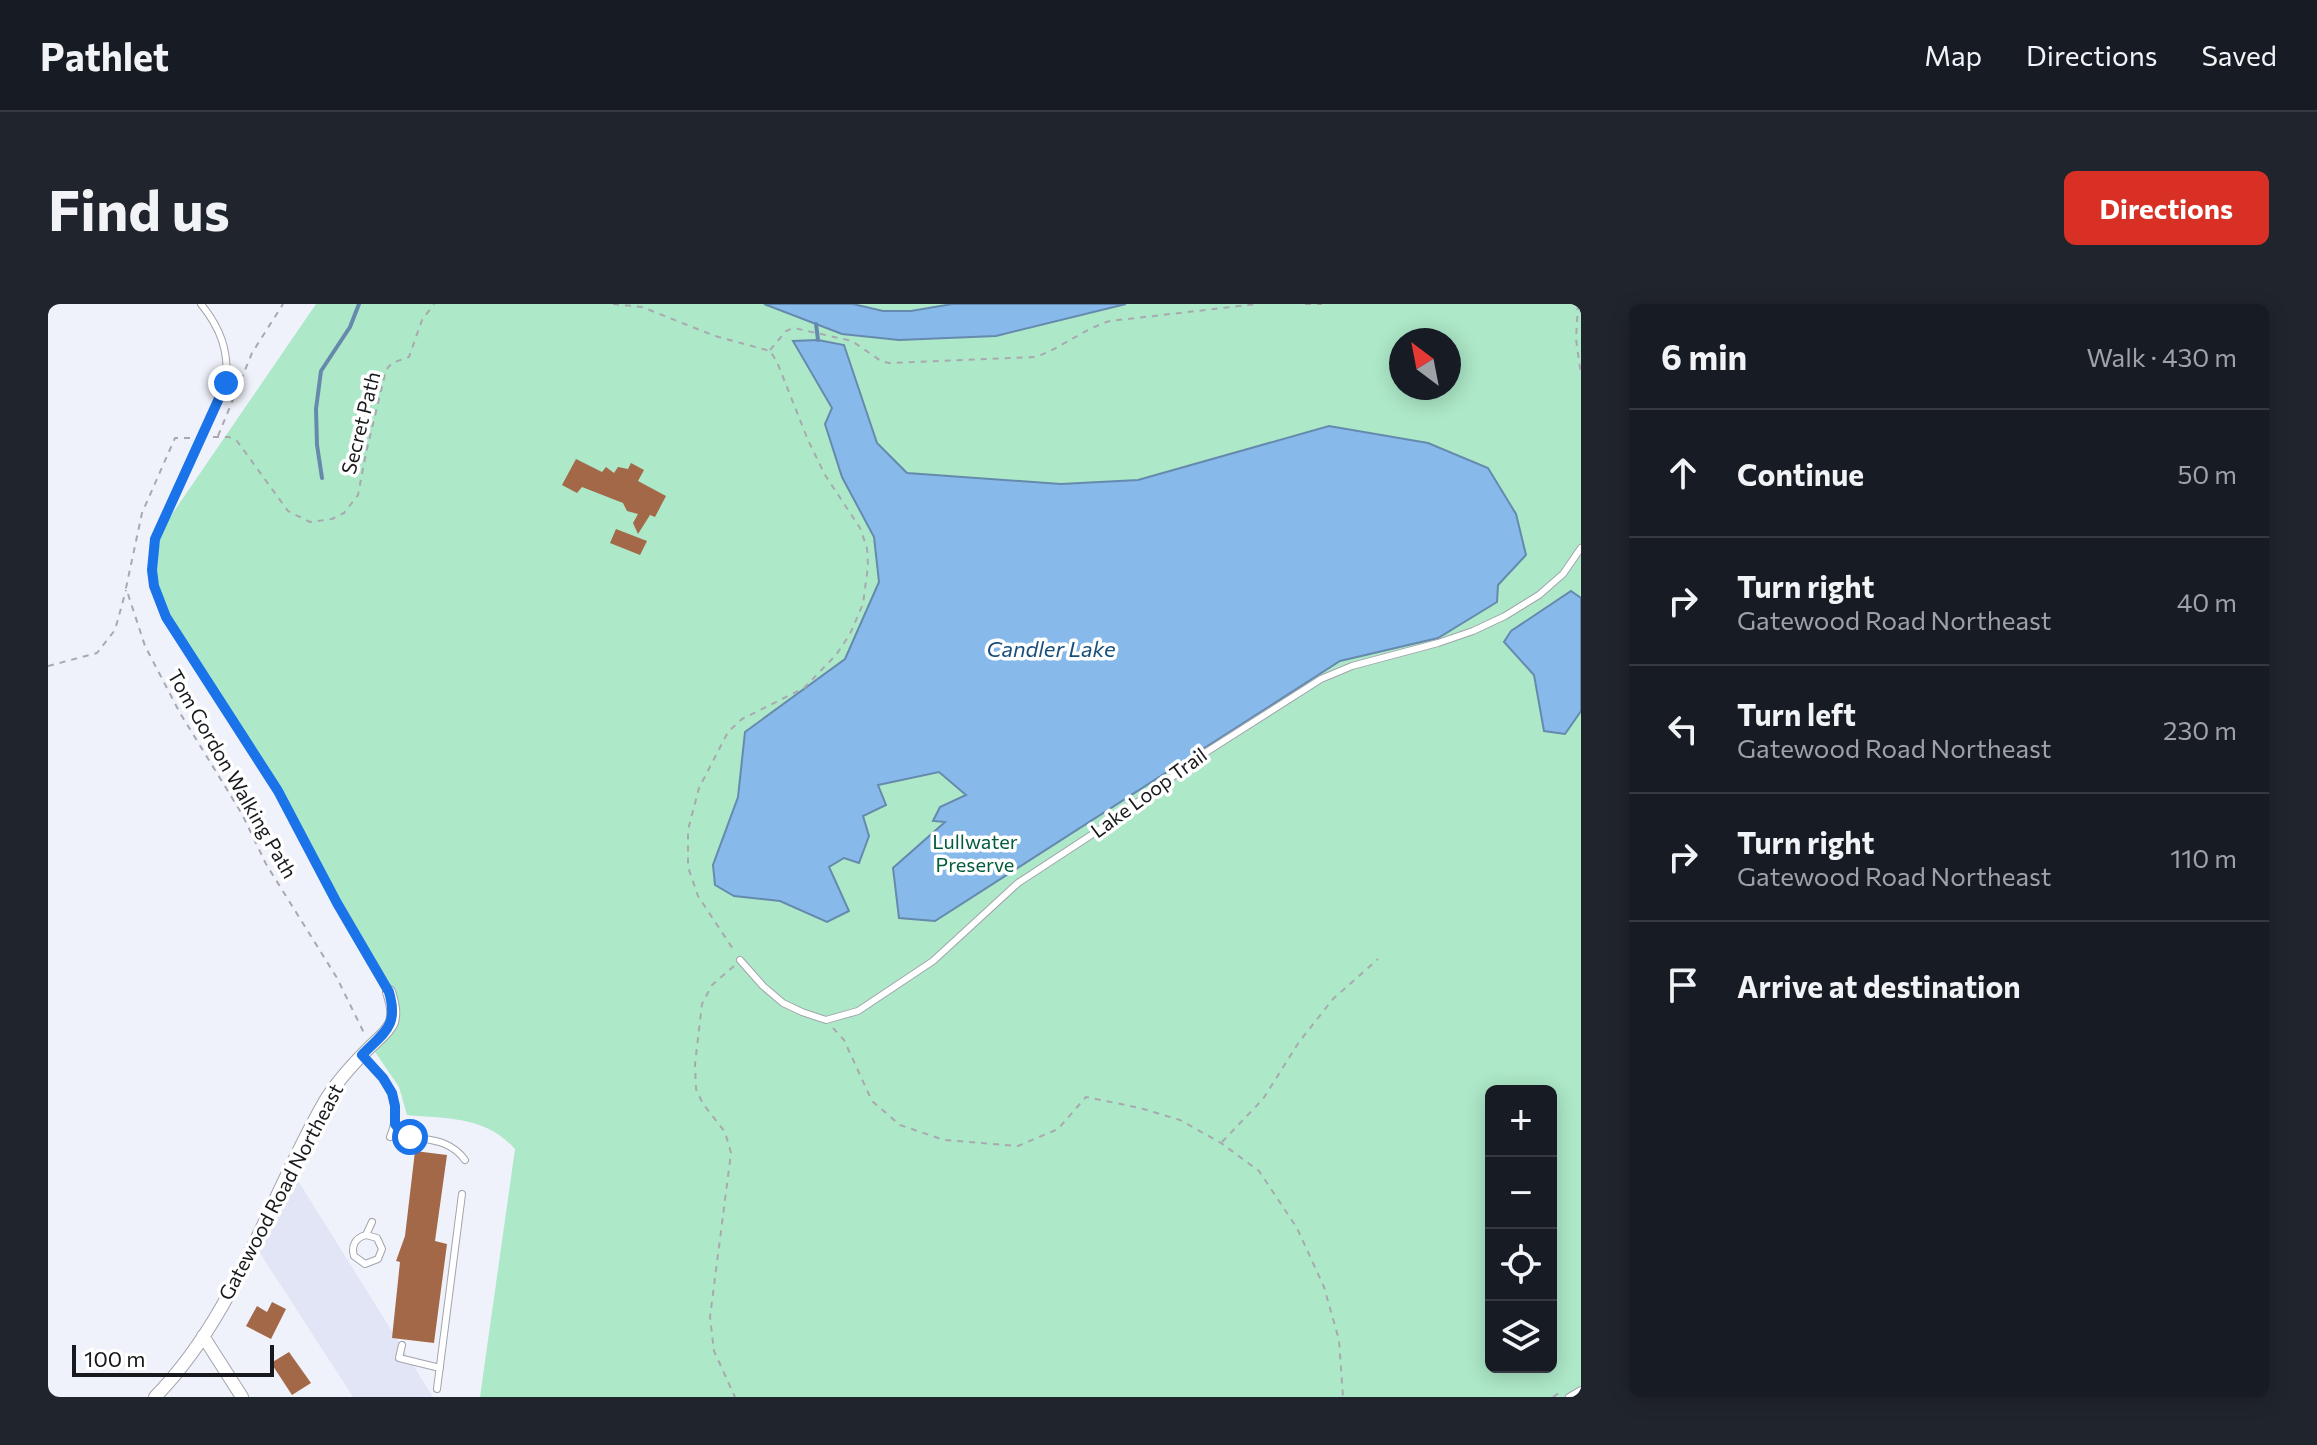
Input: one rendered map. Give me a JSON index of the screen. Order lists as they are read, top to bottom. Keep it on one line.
{"streets":{"street":["Gatewood Road Northeast"],"lane":["Lake Loop Trail"],"path":["Secret Path","Tom Gordon Walking Path"]},"crossings":[["Tom Gordon Walking Path","Gatewood Road Northeast"]],"water":["Candler Lake"],"parks":["Lullwater Preserve"],"scale_bar":"100 m","north":"top left","page":{"header":"Pathlet","nav":["Map","Directions","Saved"],"buttons":"Directions","title":"Find us","heading":["6 min","Walk · 430 m"],"list":[["Continue","50 m"],["Turn right","Gatewood Road Northeast","40 m"],["Turn left","Gatewood Road Northeast","230 m"],["Turn right","Gatewood Road Northeast","110 m"],"Arrive at destination"],"map_buttons":["+","−"],"scale":"100 m"}}
